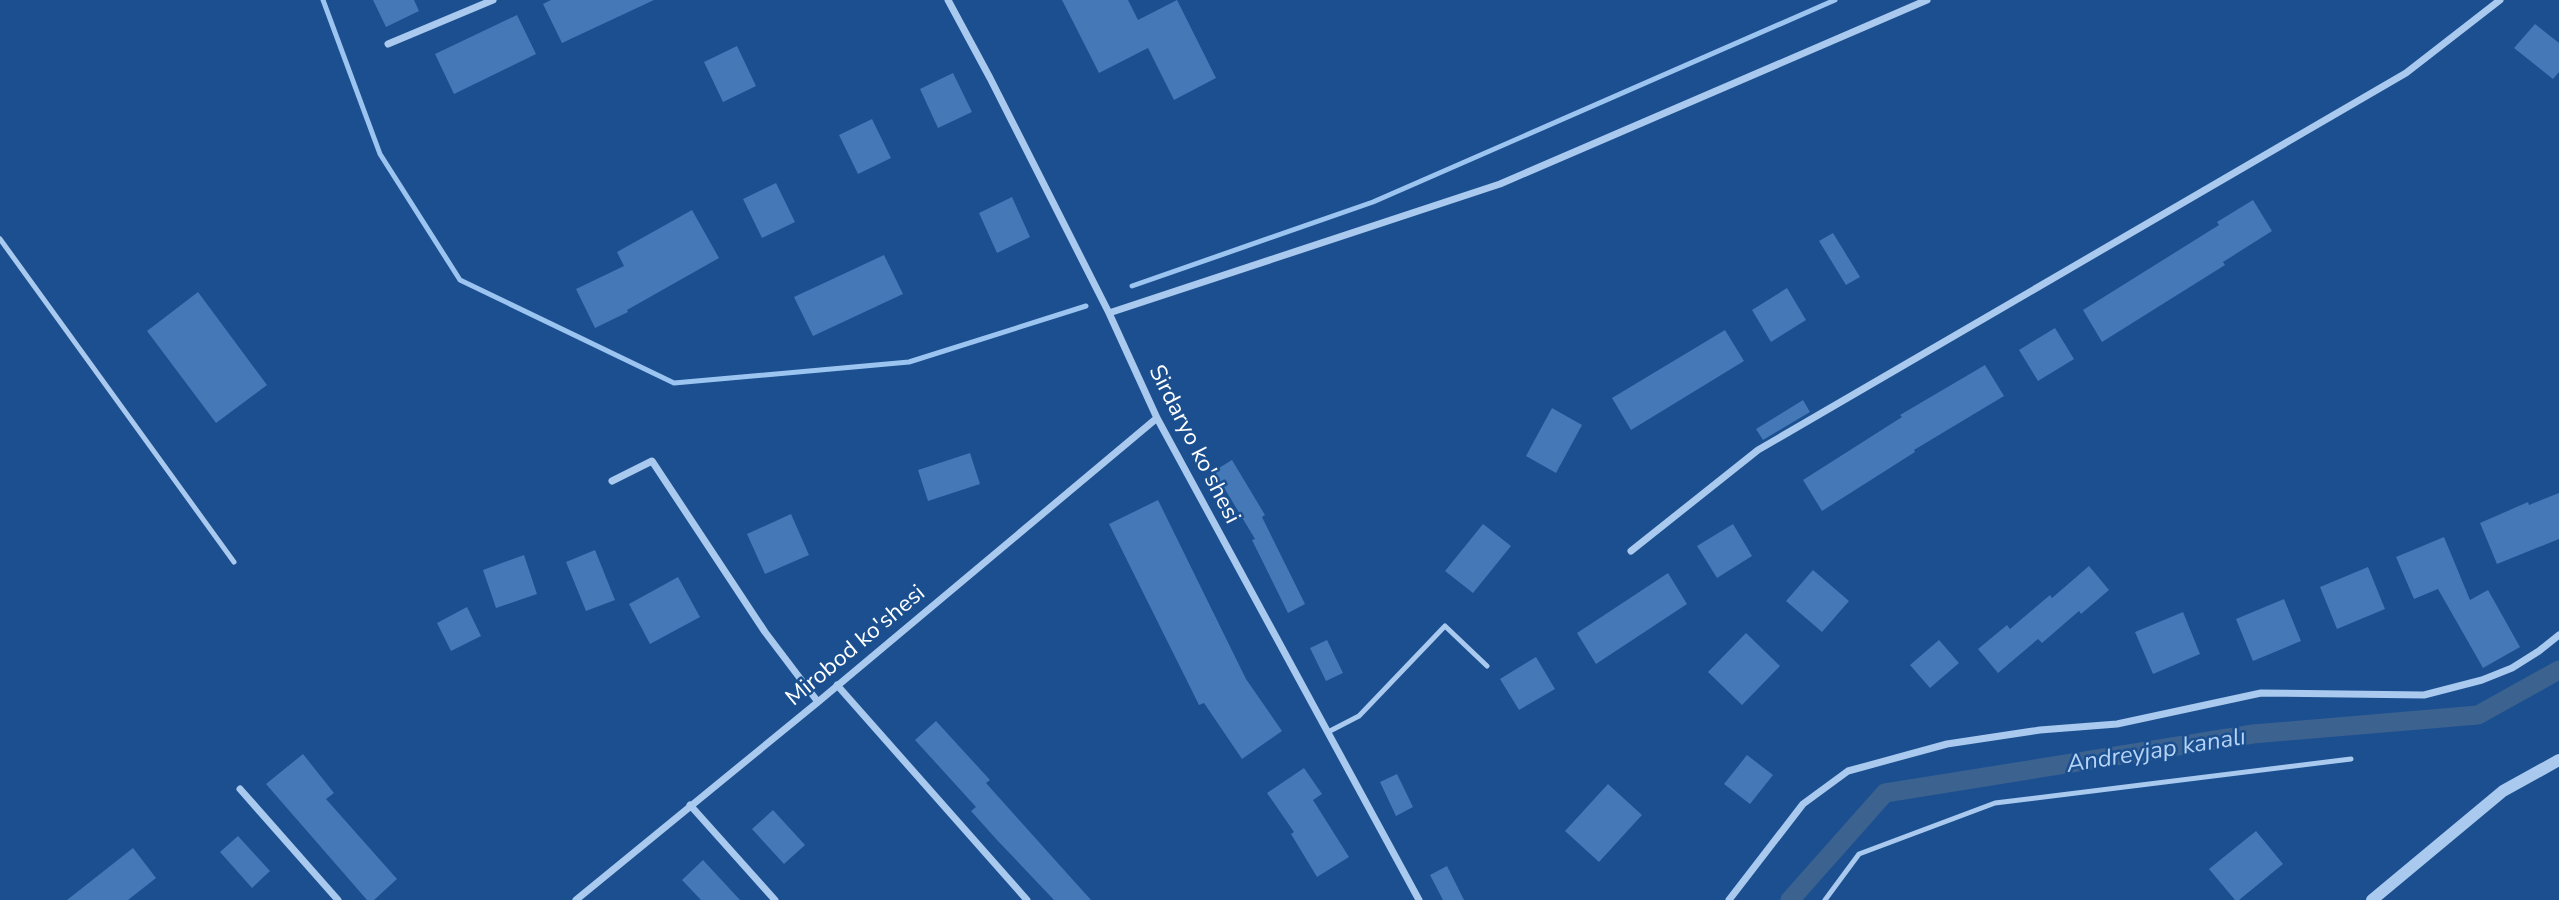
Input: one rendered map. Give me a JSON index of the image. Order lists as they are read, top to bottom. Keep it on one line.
{"streets":{"street":["Sirdaryo ko'shesi","Mirobod ko'shesi"]},"crossings":[["Sirdaryo ko'shesi","Mirobod ko'shesi"]],"water":["Andreyjap kanalı"]}
